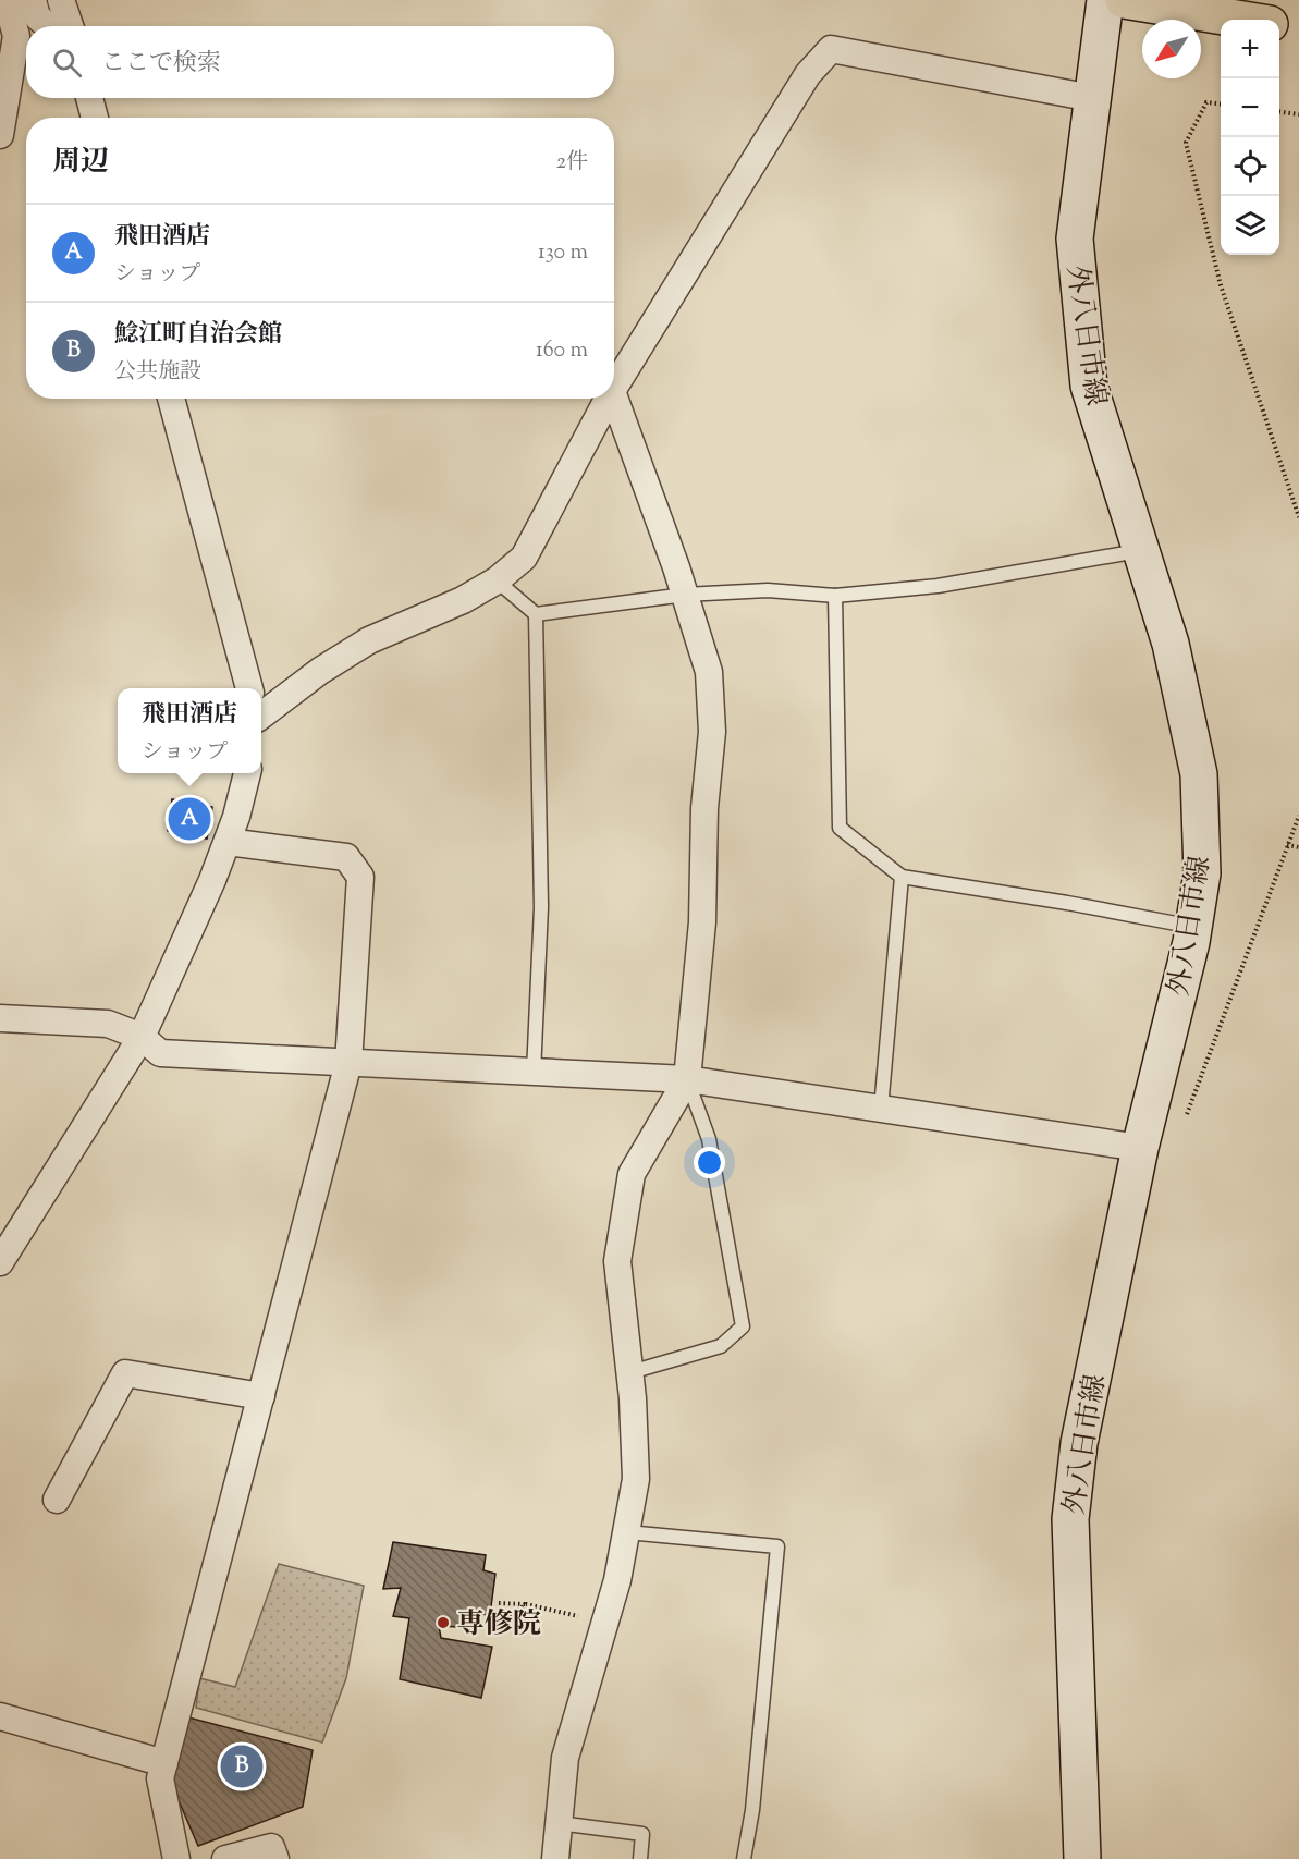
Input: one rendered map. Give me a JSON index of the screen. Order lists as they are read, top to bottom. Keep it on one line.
{"streets":{"main road":["外八日市線"]},"places":["専修院"],"north":"bottom left","page":{"map_buttons":["+","−"],"search":"ここで検索","heading":["周辺","2件"],"list":[{"mark":"A","name":"飛田酒店","note":"ショップ","value":"130 m"},{"mark":"B","name":"鯰江町自治会館","note":"公共施設","value":"160 m"}],"popup":["飛田酒店","ショップ"],"pins":["A","B"]}}
